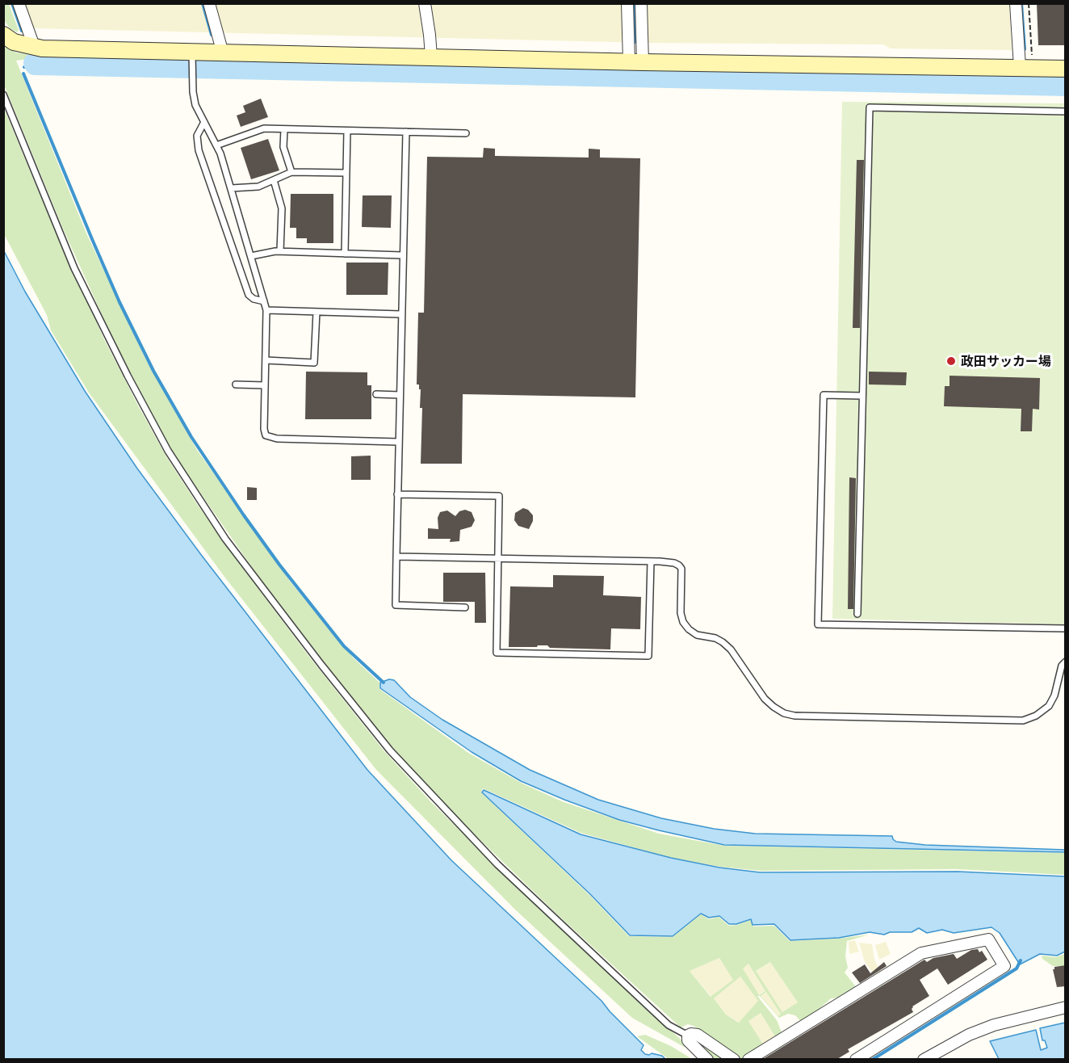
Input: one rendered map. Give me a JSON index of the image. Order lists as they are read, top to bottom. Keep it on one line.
{"places":["政田サッカー場"]}
